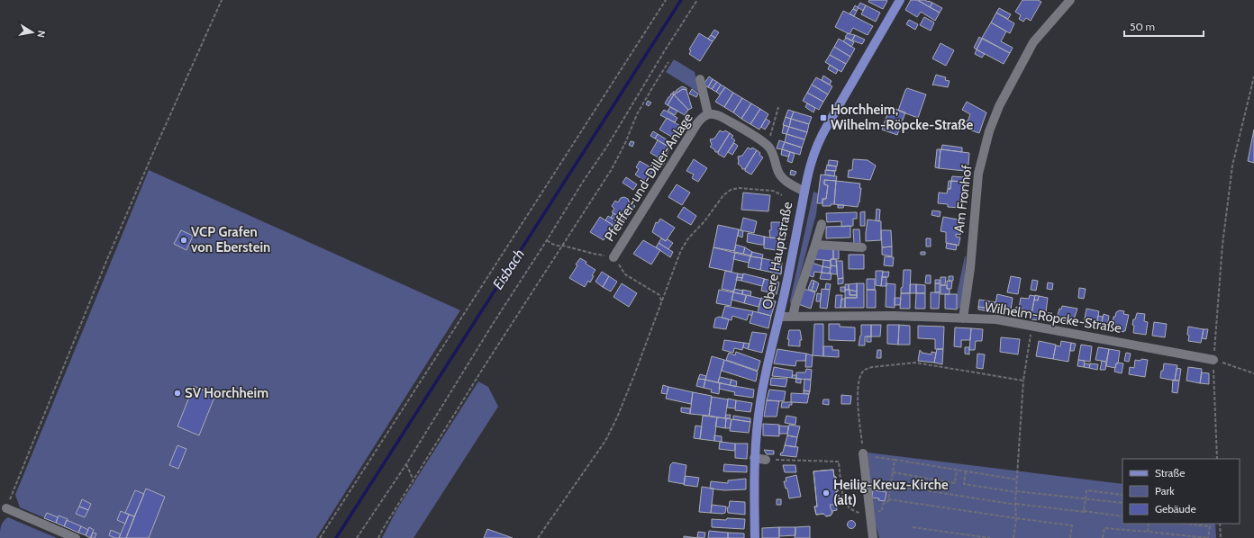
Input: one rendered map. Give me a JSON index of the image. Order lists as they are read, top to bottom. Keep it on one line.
{"streets":{"main road":["Obere Hauptstraße"],"street":["Pfeiffer-und-Diller-Anlage","Am Fronhof","Wilhelm-Röpcke-Straße"]},"crossings":[["Pfeiffer-und-Diller-Anlage","Obere Hauptstraße"],["Am Fronhof","Wilhelm-Röpcke-Straße"],["Obere Hauptstraße","Wilhelm-Röpcke-Straße"]],"water":["Eisbach"],"places":{"transit":["Horchheim, Wilhelm-Röpcke-Straße"],"other":["VCP Grafen von Eberstein","SV Horchheim","Heilig-Kreuz-Kirche (alt)"]},"legend":["Straße","Park","Gebäude"],"scale_bar":"50 m","north":"right"}
